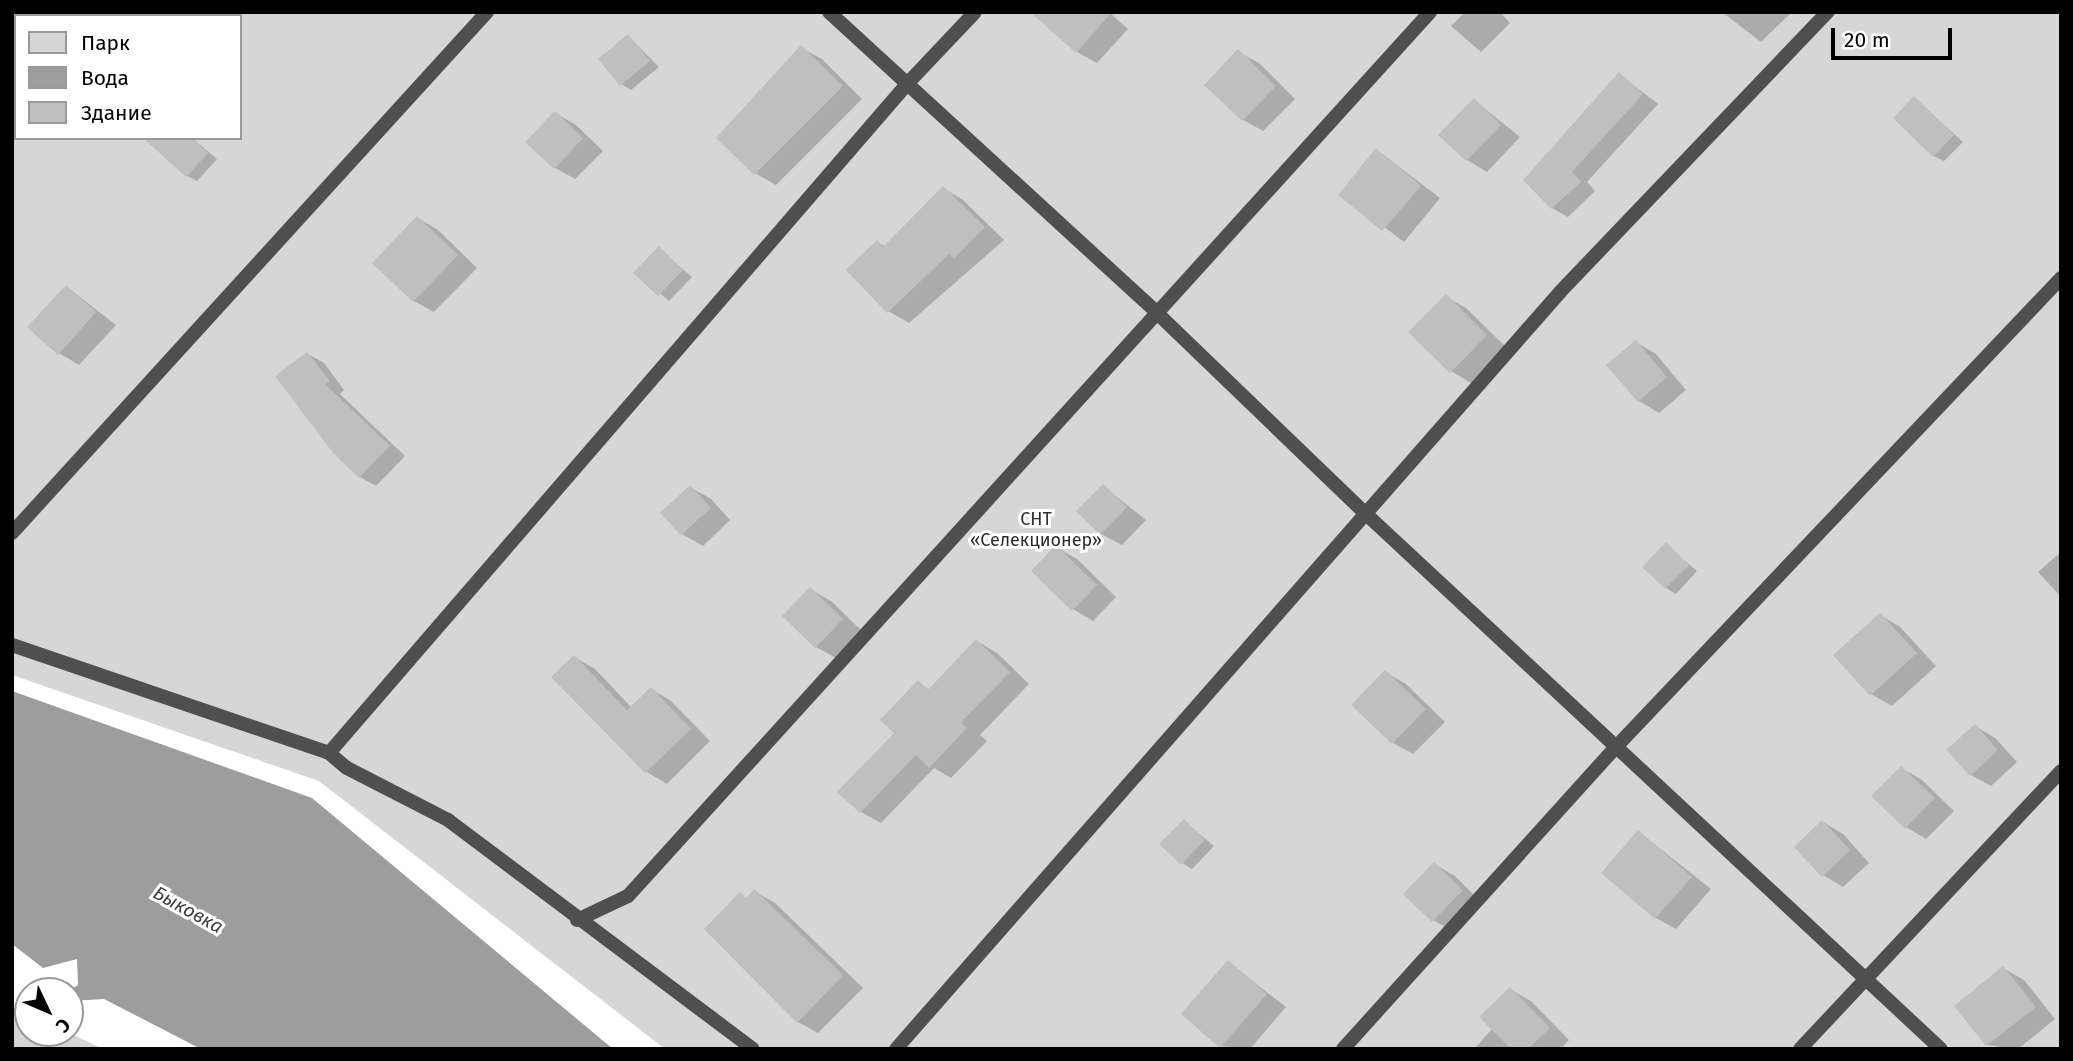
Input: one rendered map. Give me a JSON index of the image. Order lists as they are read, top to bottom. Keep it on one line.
{"water":["Быковка"],"parks":["СНТ «Селекционер»"],"legend":["Парк","Вода","Здание"],"scale_bar":"20 m","north":"bottom right"}
